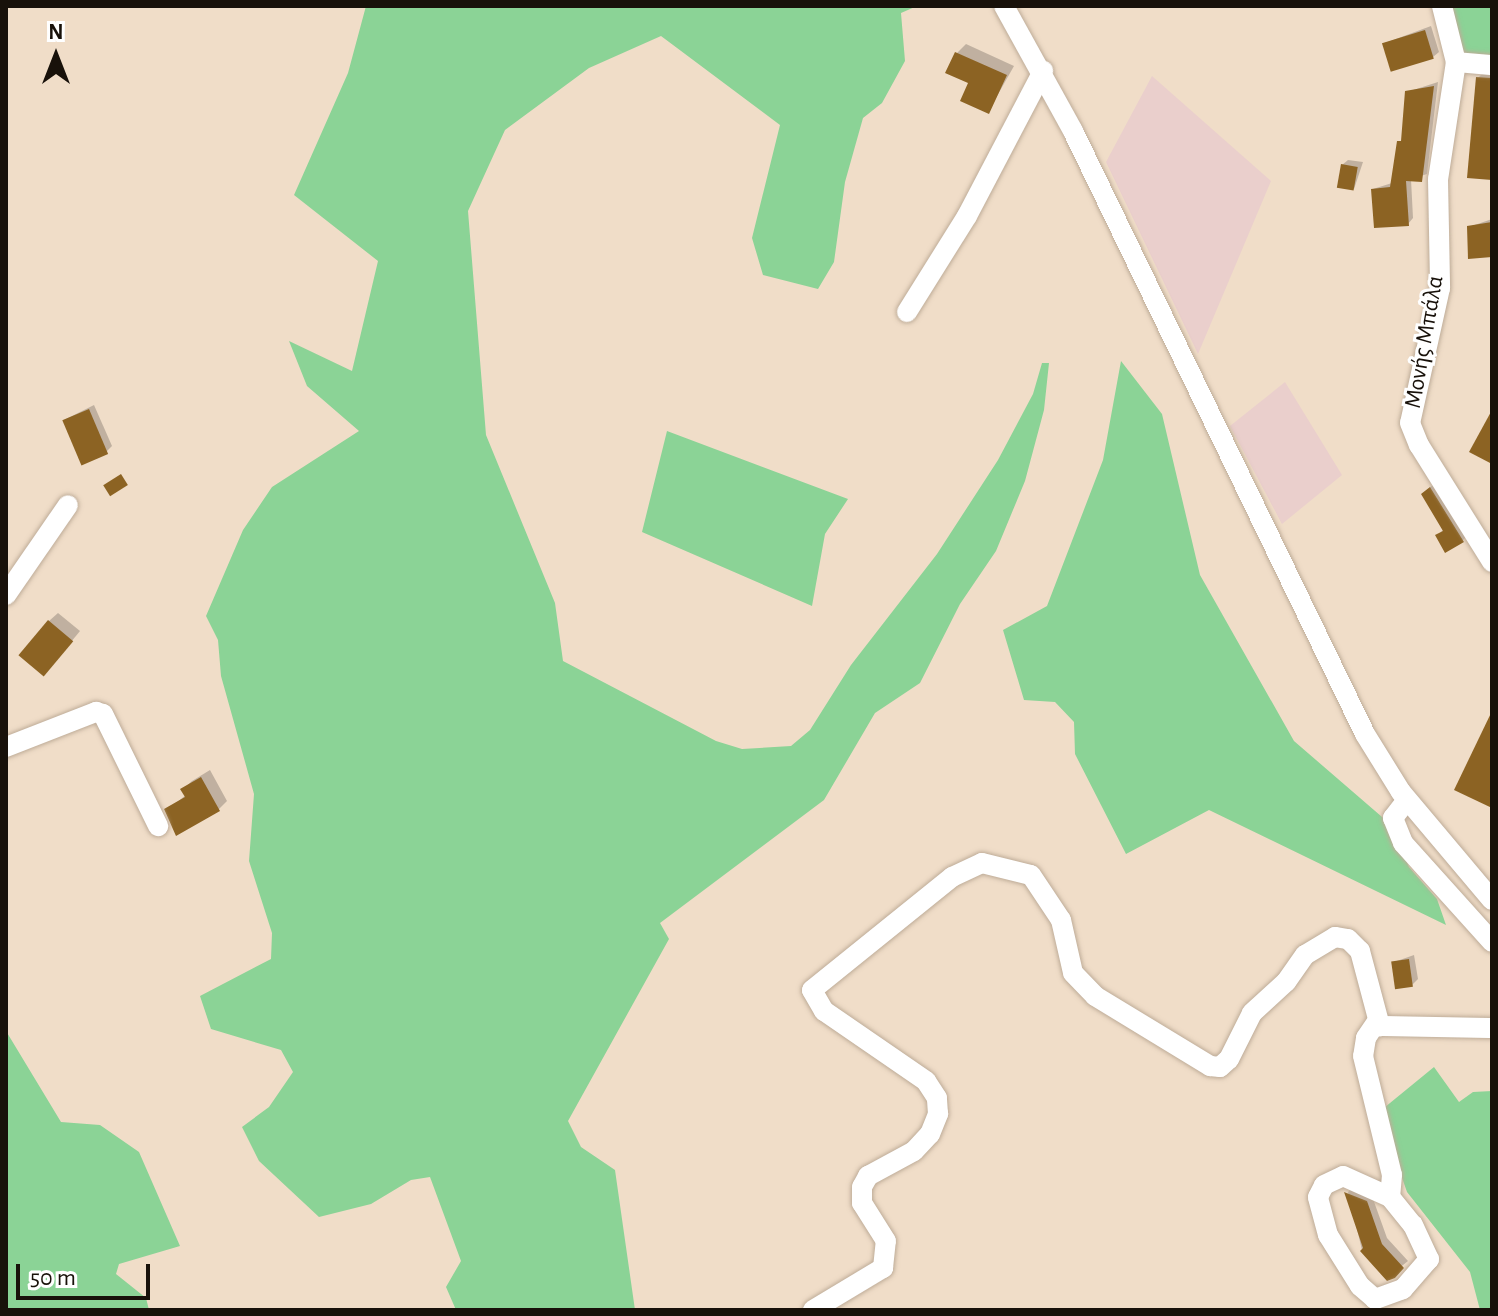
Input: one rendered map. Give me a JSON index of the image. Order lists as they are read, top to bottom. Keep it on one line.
{"streets":{"street":["Μονής Μπάλα"]},"scale_bar":"50 m","north":"top"}
